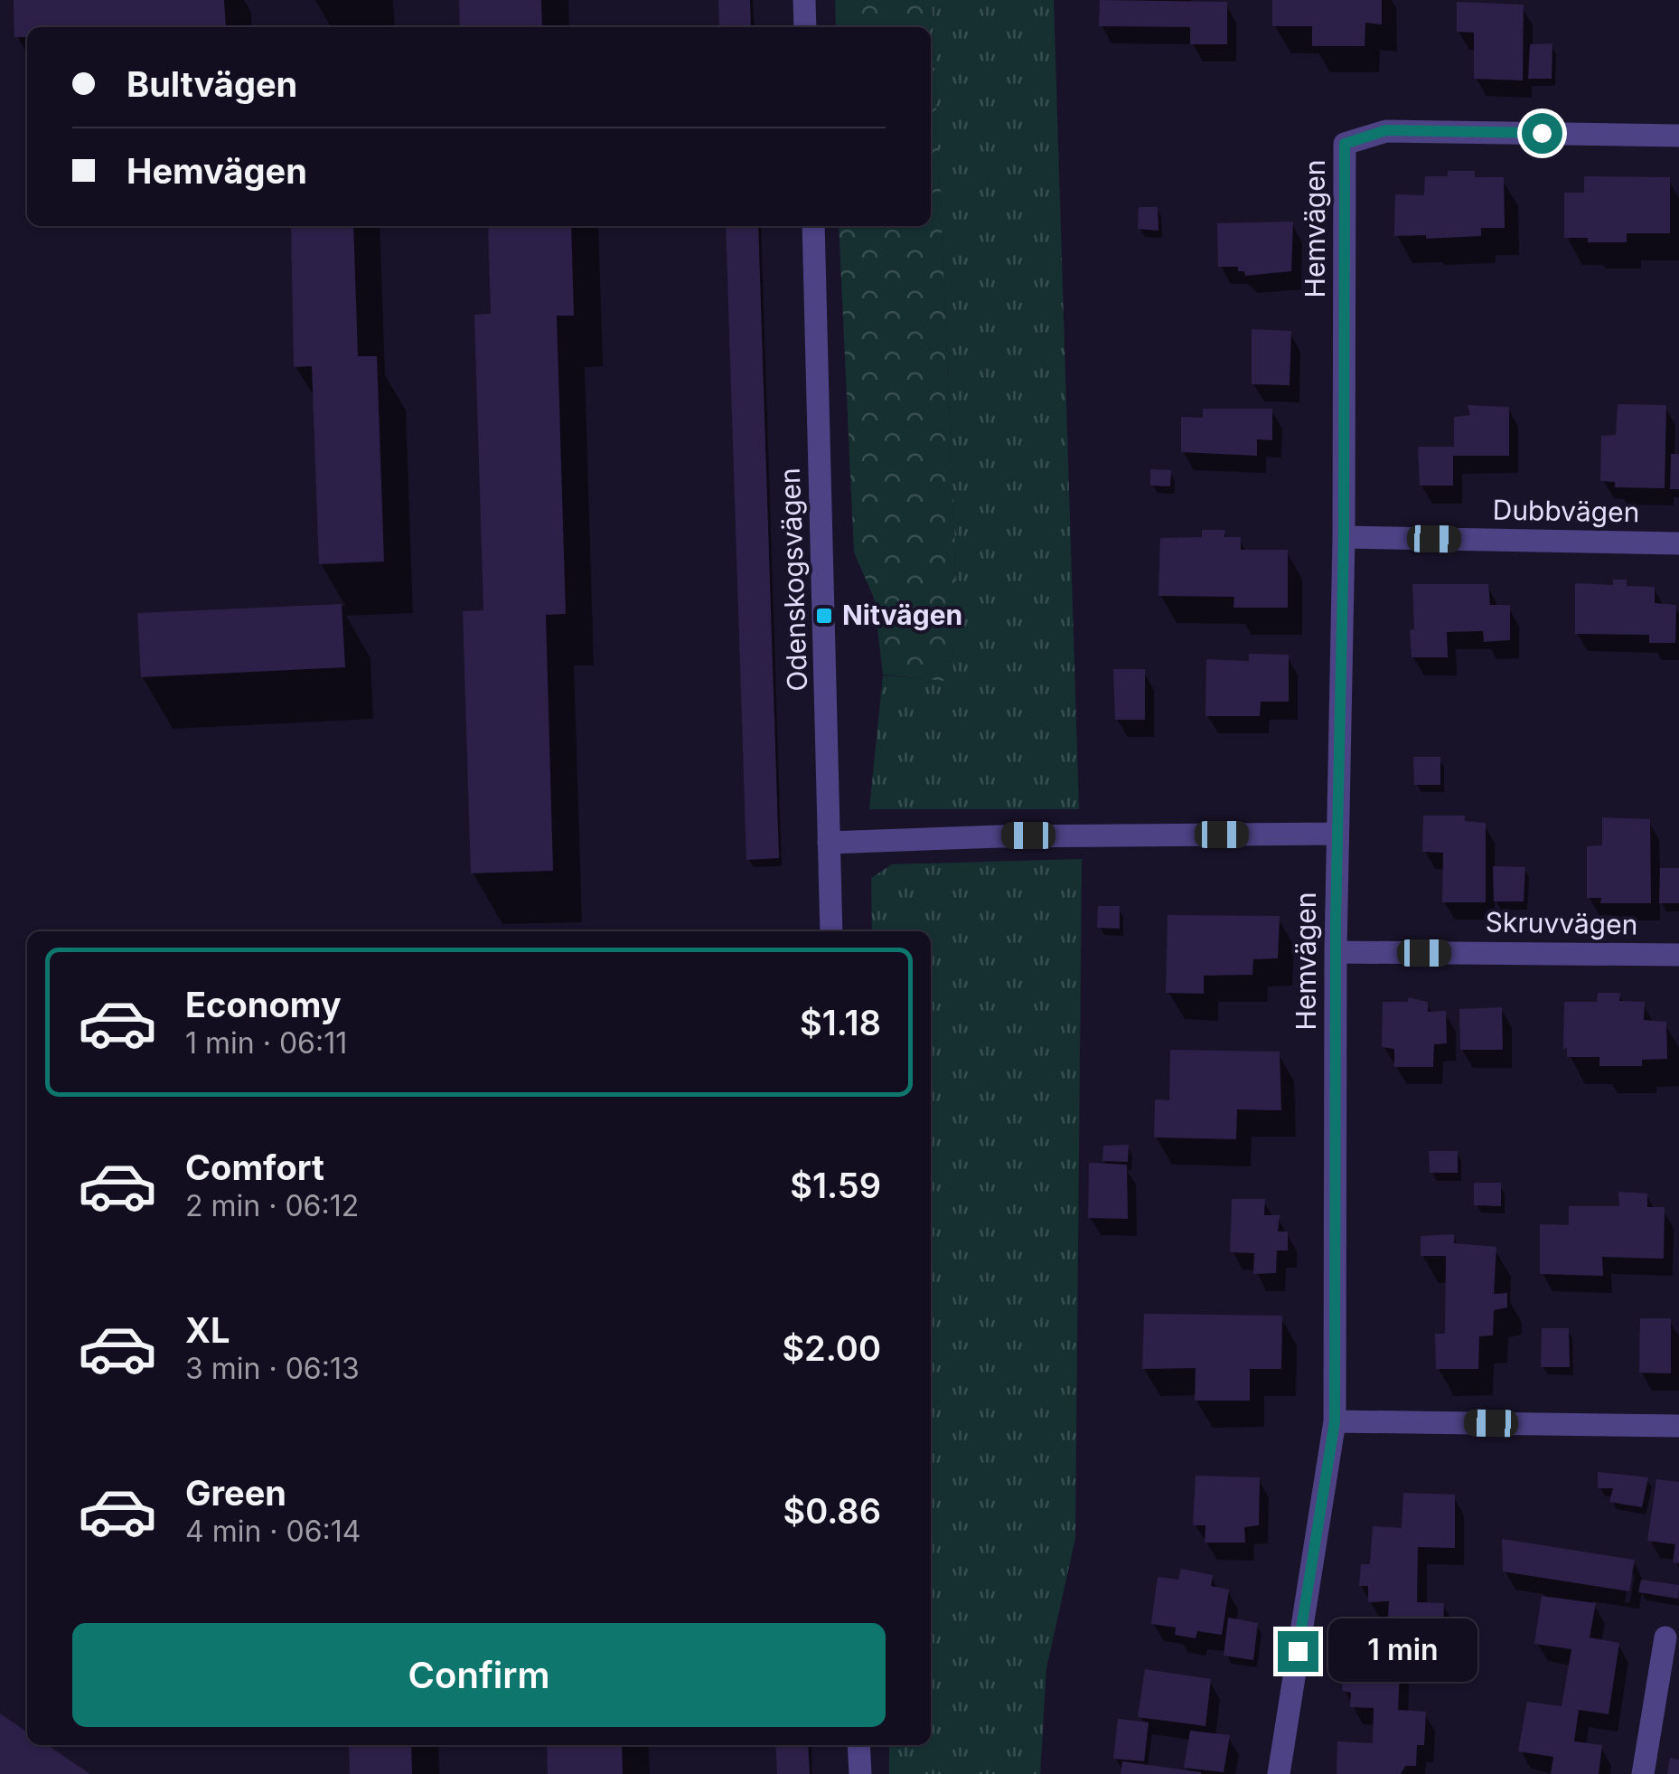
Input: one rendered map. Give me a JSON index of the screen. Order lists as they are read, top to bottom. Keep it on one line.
{"streets":{"street":["Hemvägen","Dubbvägen","Odenskogsvägen","Skruvvägen"]},"crossings":[["Hemvägen","Dubbvägen"],["Hemvägen","Skruvvägen"]],"places":{"transit":["Nitvägen"]},"page":{"banner":["Bultvägen","Hemvägen"],"list":[{"name":"Economy","note":"1 min · 06:11","value":"$1.18"},{"name":"Comfort","note":"2 min · 06:12","value":"$1.59"},{"name":"XL","note":"3 min · 06:13","value":"$2.00"},{"name":"Green","note":"4 min · 06:14","value":"$0.86"}],"buttons":"Confirm","bubble":"1 min"}}
